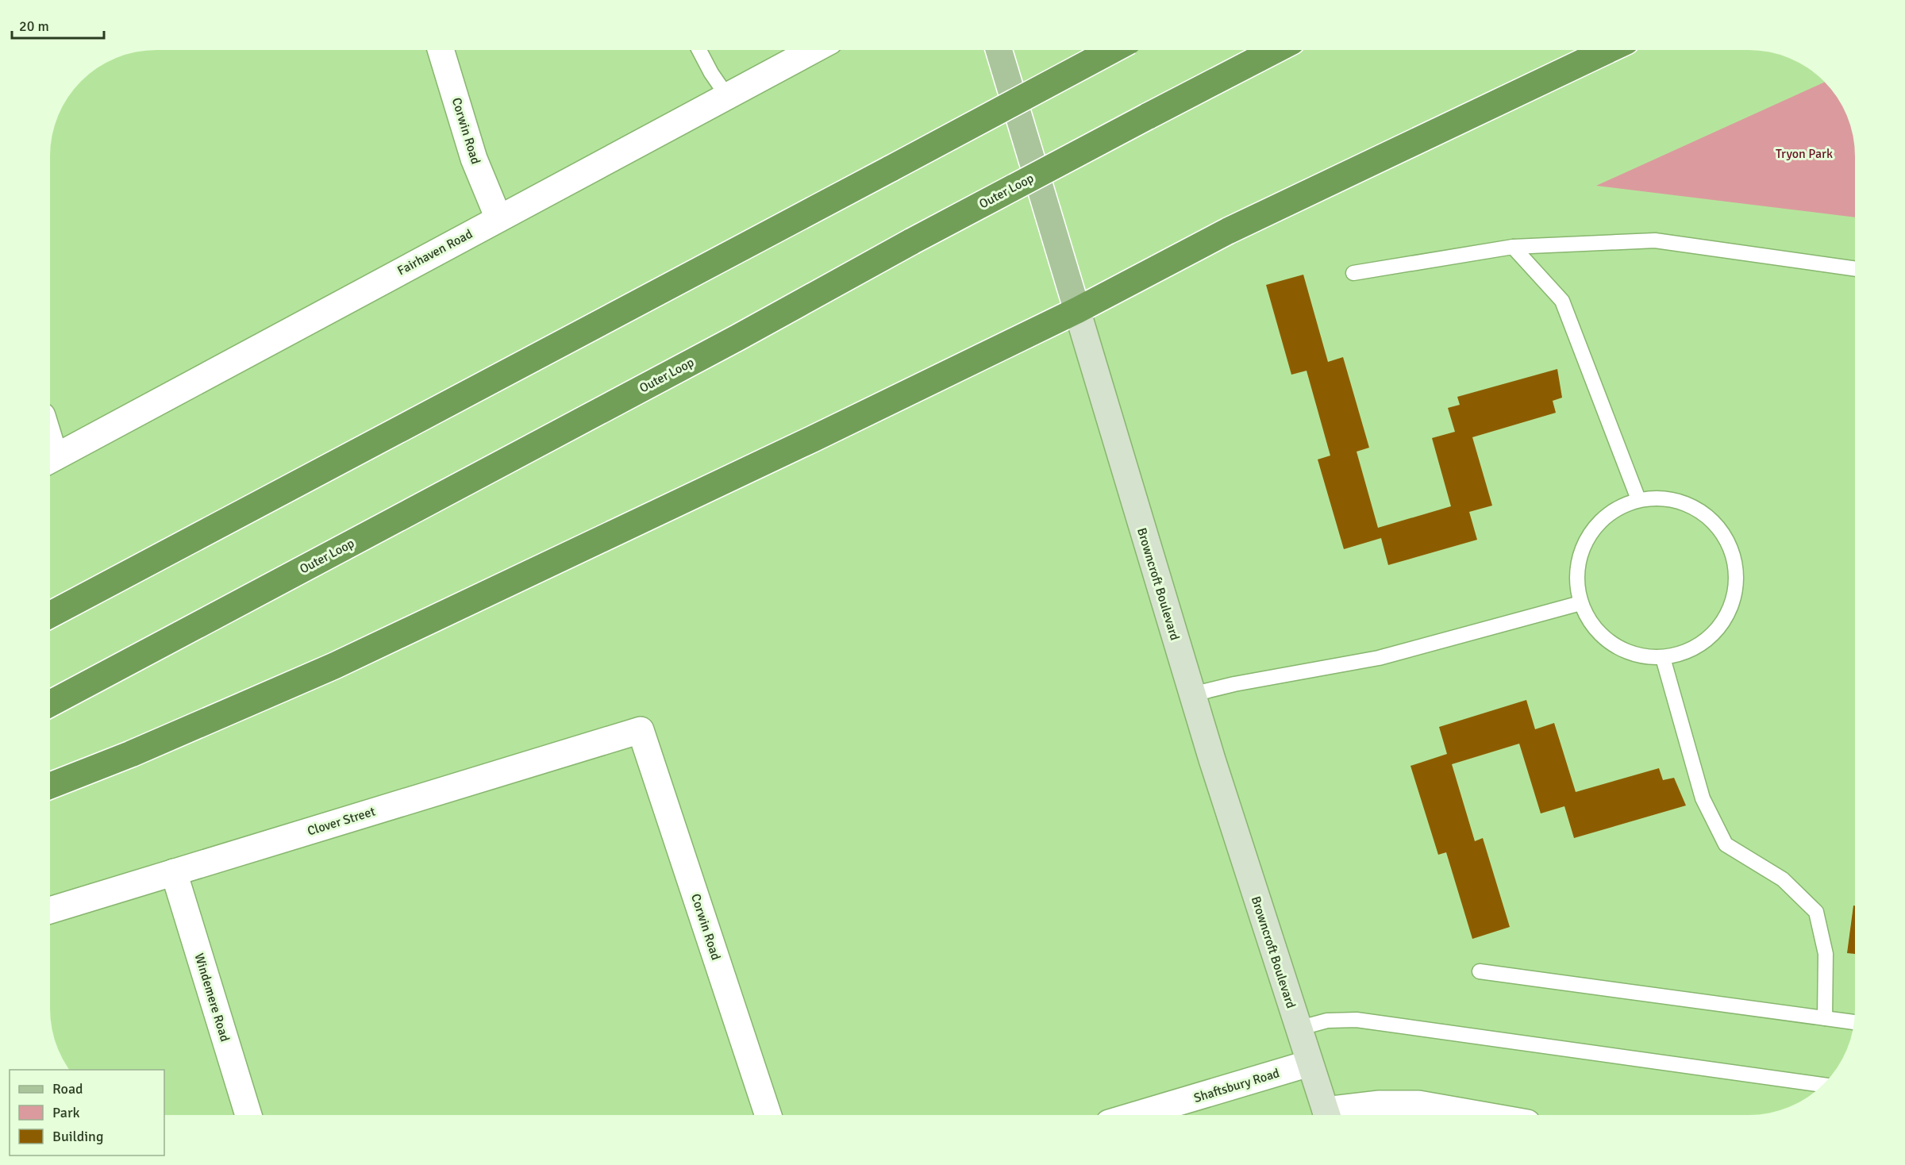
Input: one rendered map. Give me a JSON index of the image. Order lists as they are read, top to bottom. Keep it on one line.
{"streets":{"highway":["Outer Loop"],"main road":["Browncroft Boulevard"],"street":["Corwin Road","Fairhaven Road","Clover Street","Windemere Road","Shaftsbury Road"]},"crossings":[["Corwin Road","Fairhaven Road"],["Corwin Road","Clover Street"],["Browncroft Boulevard","Shaftsbury Road"],["Clover Street","Windemere Road"]],"parks":["Tryon Park"],"legend":["Road","Park","Building"],"scale_bar":"20 m"}
